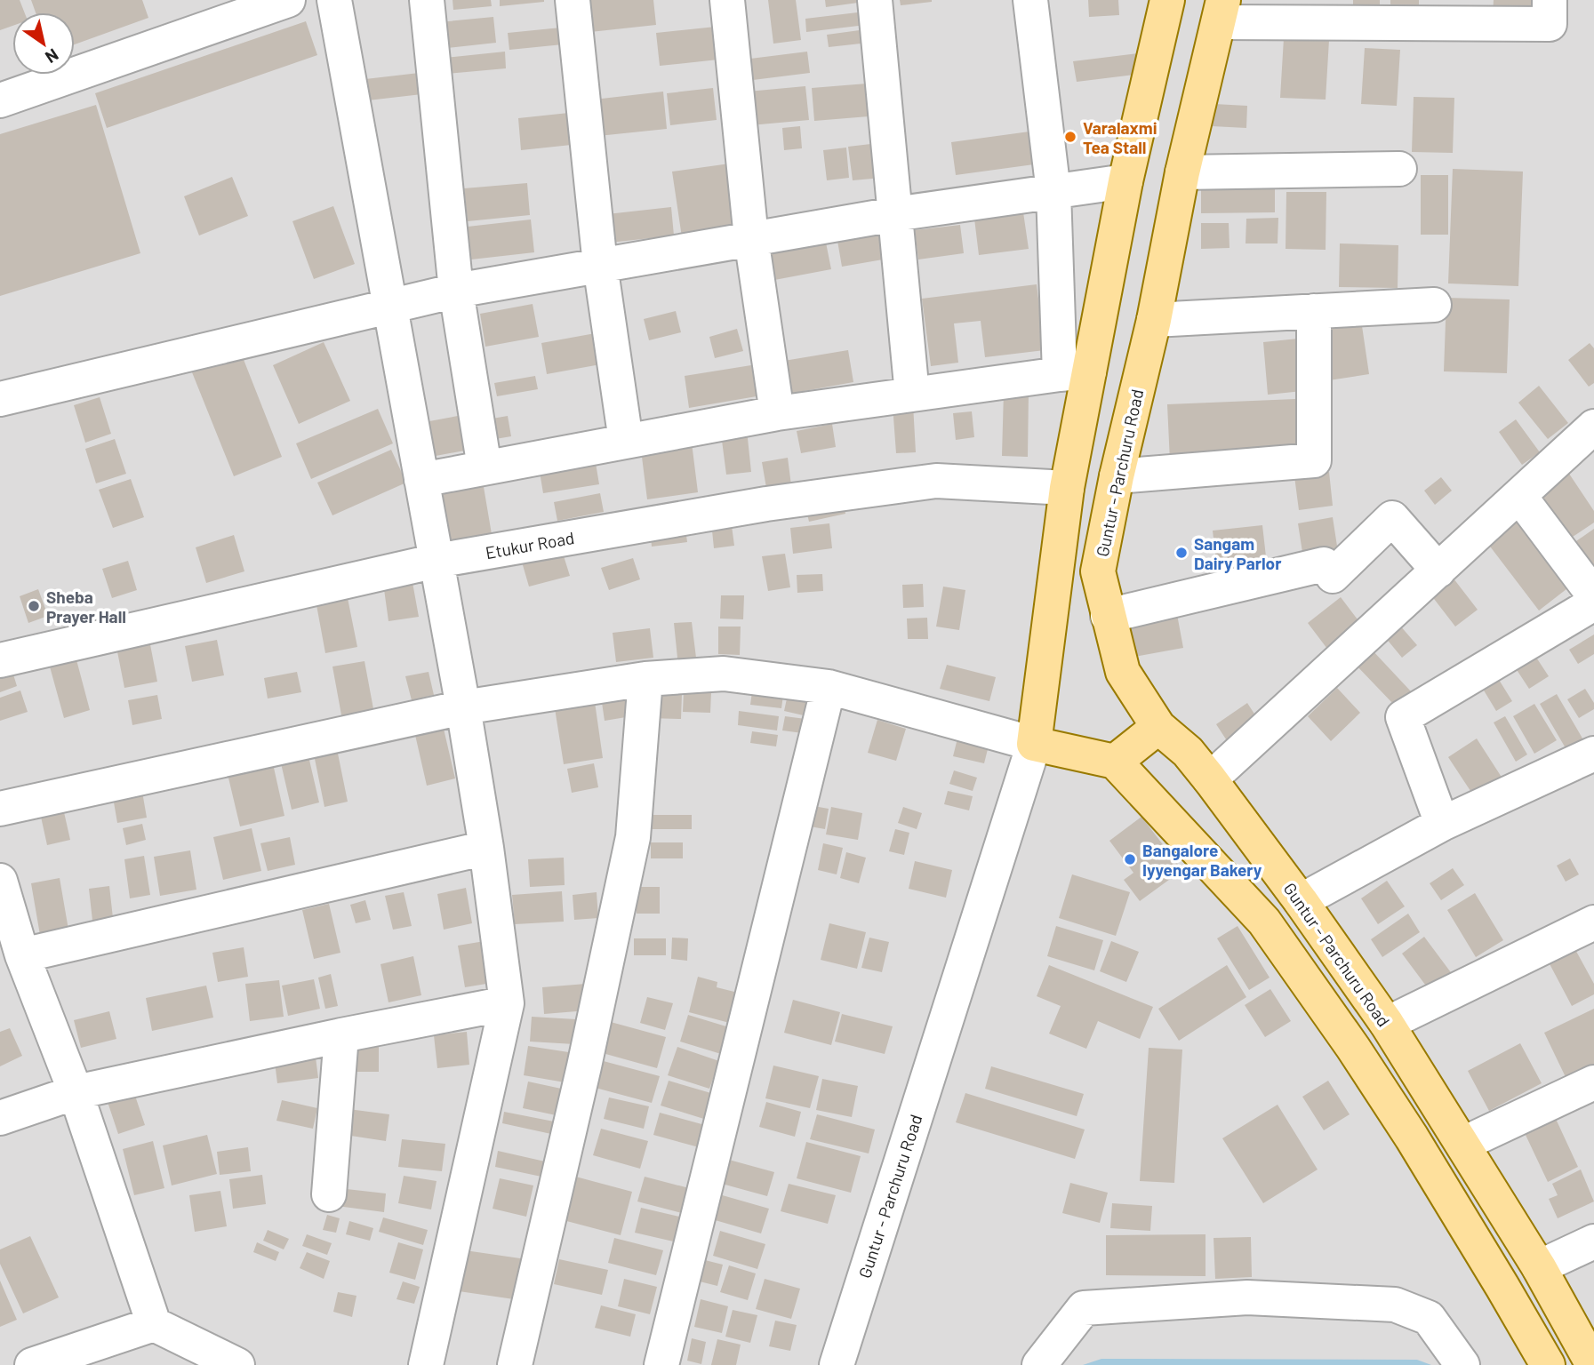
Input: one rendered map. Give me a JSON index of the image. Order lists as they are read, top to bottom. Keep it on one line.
{"streets":{"main road":["Guntur - Parchuru Road"],"street":["Etukur Road"]},"crossings":[["Guntur - Parchuru Road","Etukur Road"]],"places":["Varalaxmi Tea Stall","Sangam Dairy Parlor","Sheba Prayer Hall","Bangalore Iyyengar Bakery"],"north":"bottom right"}
